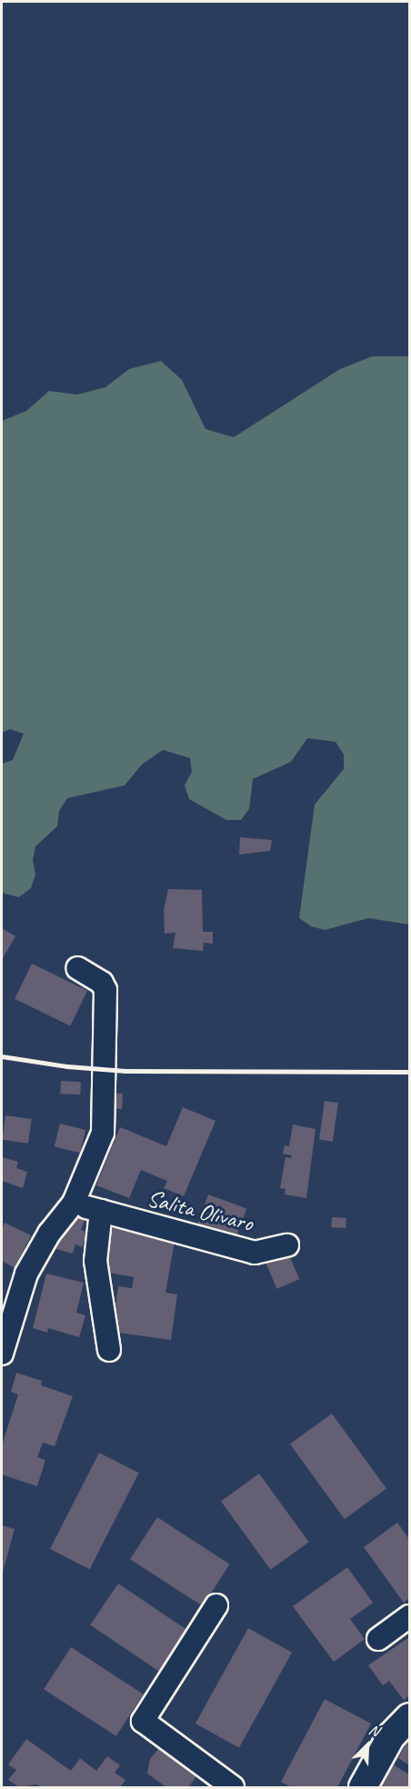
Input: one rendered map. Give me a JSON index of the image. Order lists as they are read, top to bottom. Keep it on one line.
{"streets":{"street":["Salita Olivaro"]},"north":"top right"}
